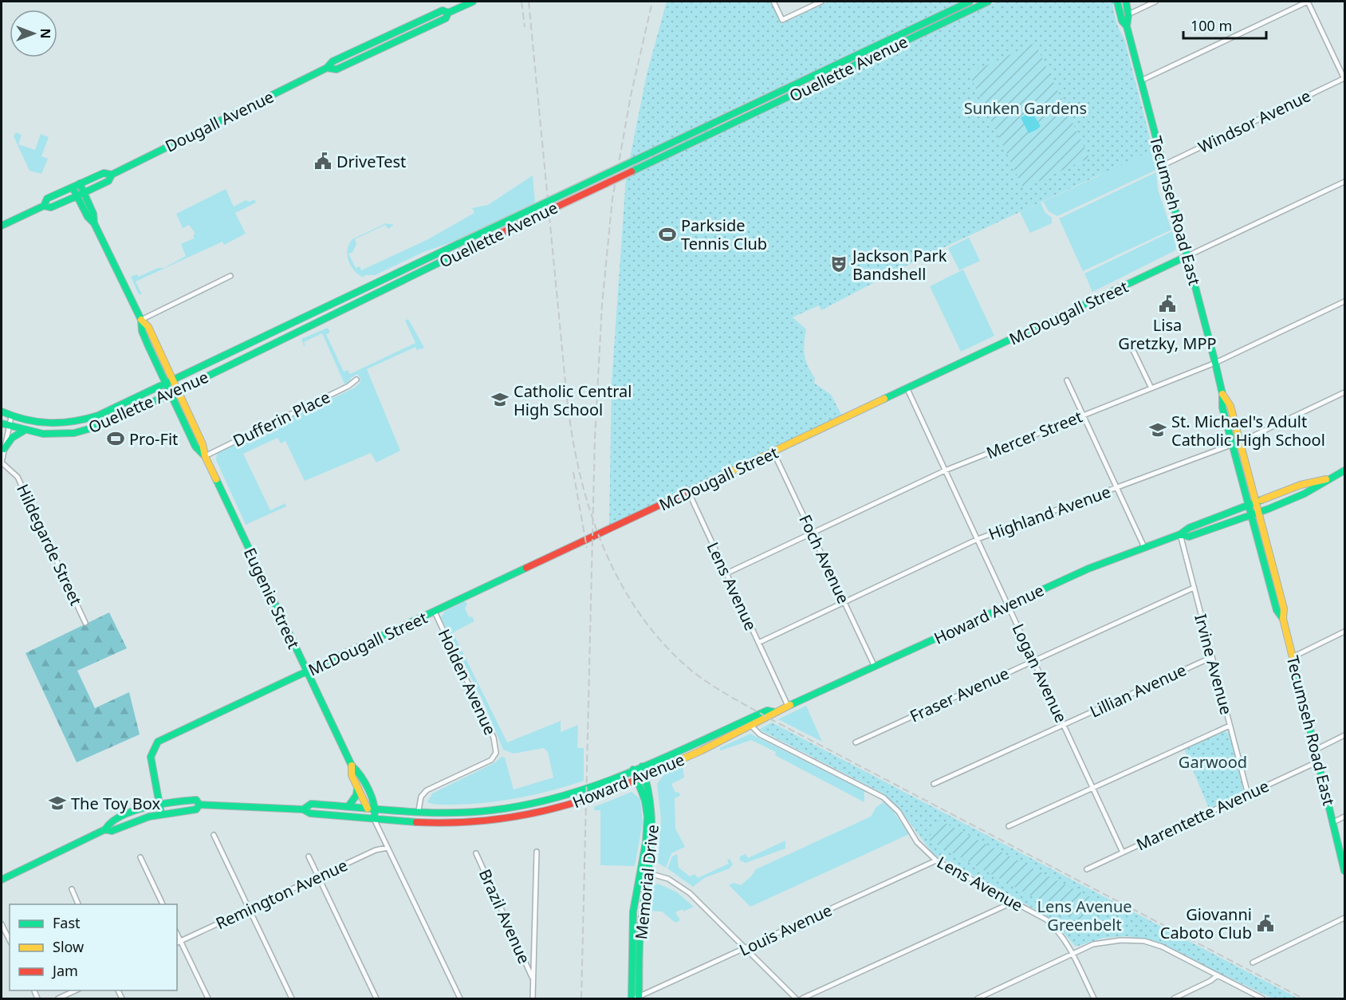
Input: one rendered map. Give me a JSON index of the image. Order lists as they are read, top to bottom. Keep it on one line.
{"streets":{"main road":["Ouellette Avenue","Dougall Avenue","Tecumseh Road East","McDougall Street","Eugenie Street","Howard Avenue","Memorial Drive"],"street":["Windsor Avenue","Dufferin Place","Mercer Street","Highland Avenue","Hildegarde Street","Foch Avenue","Lens Avenue","Irvine Avenue","Logan Avenue","Holden Avenue","Lillian Avenue","Fraser Avenue","Marentette Avenue","Remington Avenue","Brazil Avenue","Louis Avenue"]},"crossings":[["Ouellette Avenue","Hildegarde Street"],["Ouellette Avenue","Eugenie Street"],["Dougall Avenue","Eugenie Street"],["Windsor Avenue","Tecumseh Road East"],["Tecumseh Road East","McDougall Street"],["Tecumseh Road East","Mercer Street"],["Tecumseh Road East","Highland Avenue"],["Tecumseh Road East","Howard Avenue"],["Tecumseh Road East","Marentette Avenue"],["McDougall Street","Foch Avenue"],["McDougall Street","Lens Avenue"],["McDougall Street","Eugenie Street"],["McDougall Street","Howard Avenue"],["McDougall Street","Logan Avenue"],["McDougall Street","Holden Avenue"],["Dufferin Place","Eugenie Street"],["Mercer Street","Foch Avenue"],["Mercer Street","Lens Avenue"],["Mercer Street","Logan Avenue"],["Highland Avenue","Foch Avenue"],["Highland Avenue","Lens Avenue"],["Highland Avenue","Logan Avenue"],["Foch Avenue","Howard Avenue"],["Lens Avenue","Howard Avenue"],["Lens Avenue","Louis Avenue"],["Eugenie Street","Howard Avenue"],["Eugenie Street","Remington Avenue"],["Howard Avenue","Irvine Avenue"],["Howard Avenue","Logan Avenue"],["Howard Avenue","Holden Avenue"],["Howard Avenue","Memorial Drive"],["Irvine Avenue","Lillian Avenue"],["Irvine Avenue","Fraser Avenue"],["Irvine Avenue","Marentette Avenue"],["Logan Avenue","Lillian Avenue"],["Logan Avenue","Fraser Avenue"],["Logan Avenue","Marentette Avenue"],["Memorial Drive","Louis Avenue"]],"parks":["Sunken Gardens","Garwood","Lens Avenue Greenbelt"],"places":{"public building":["DriveTest","Lisa Gretzky, MPP","Giovanni Caboto Club"],"sports":["Parkside Tennis Club","Pro-Fit"],"theatre":["Jackson Park Bandshell"],"school or university":["Catholic Central High School","St. Michael's Adult Catholic High School","The Toy Box"]},"legend":["Fast","Slow","Jam"],"scale_bar":"100 m","north":"right"}
